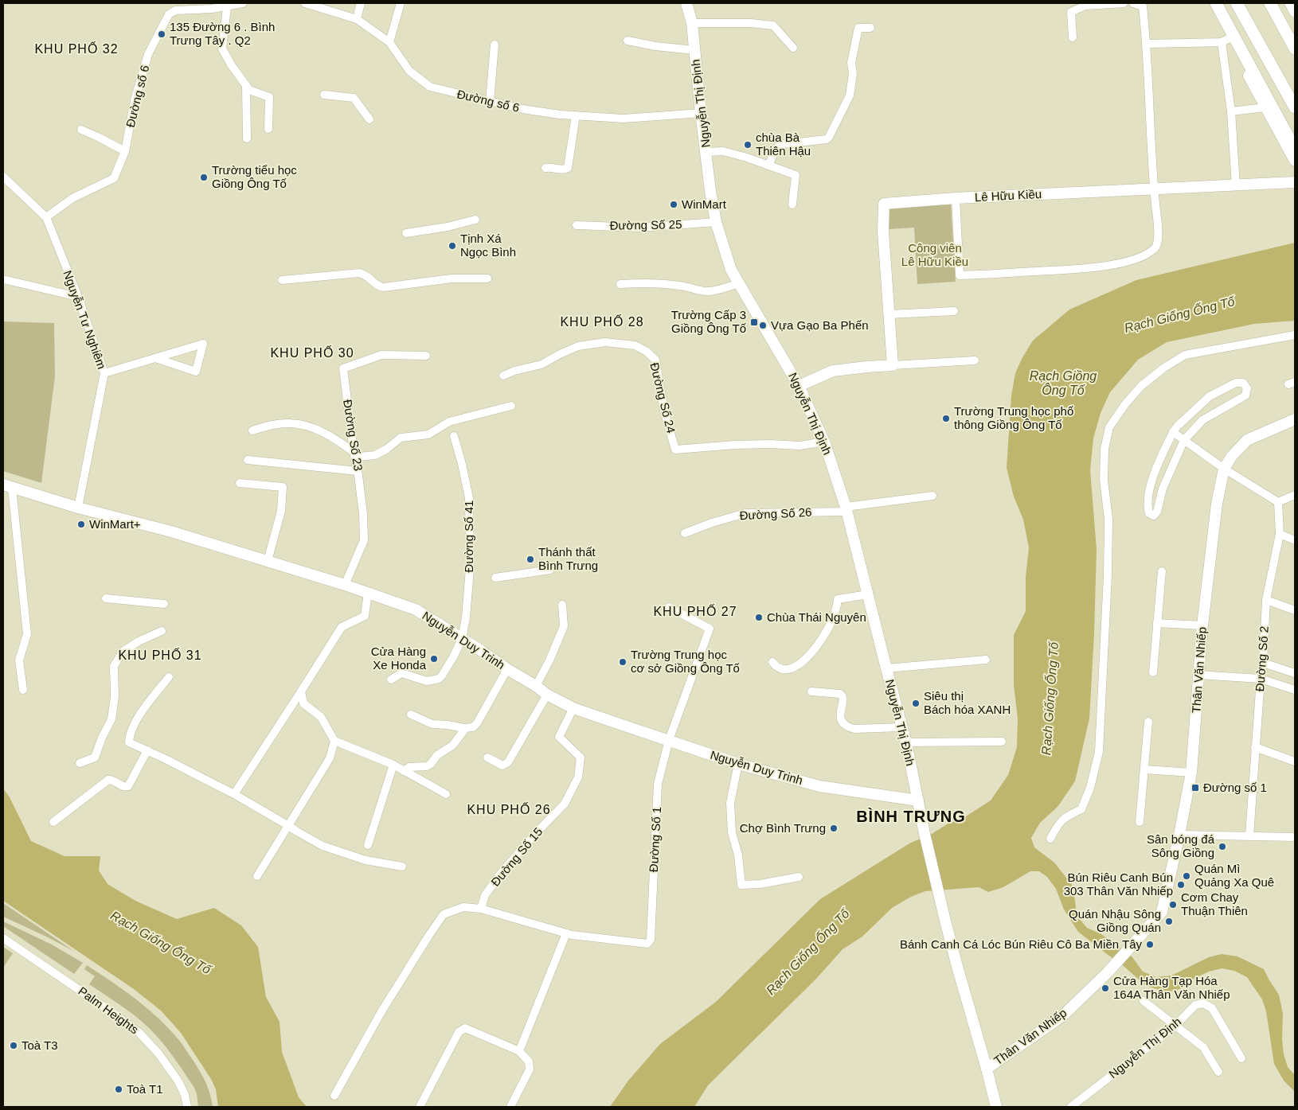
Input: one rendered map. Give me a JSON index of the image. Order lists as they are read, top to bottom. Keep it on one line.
{"streets":{"main road":["Nguyễn Thị Định","Lê Hữu Kiều","Nguyễn Duy Trinh","Thân Văn Nhiếp"],"street":["Đường số 6","Đường Số 25","Nguyễn Tư Nghiêm","Đường Số 24","Đường Số 23","Đường Số 26","Đường Số 41","Đường Số 2","Đường Số 1","Đường Số 15","Palm Heights"]},"crossings":[["Đường số 6","Nguyễn Thị Định"],["Đường số 6","Nguyễn Tư Nghiêm"],["Nguyễn Thị Định","Đường Số 25"],["Nguyễn Thị Định","Đường Số 24"],["Nguyễn Thị Định","Đường Số 26"],["Nguyễn Thị Định","Nguyễn Duy Trinh"],["Nguyễn Thị Định","Thân Văn Nhiếp"],["Nguyễn Tư Nghiêm","Nguyễn Duy Trinh"],["Đường Số 23","Nguyễn Duy Trinh"],["Đường Số 41","Nguyễn Duy Trinh"],["Nguyễn Duy Trinh","Đường Số 1"],["Nguyễn Duy Trinh","Đường Số 15"]],"districts":["KHU PHỐ 32","KHU PHỐ 28","KHU PHỐ 30","KHU PHỐ 27","KHU PHỐ 31","KHU PHỐ 26","BÌNH TRƯNG"],"water":["Rạch Giống Ống Tố","Rạch Giồng Ông Tố"],"parks":["Công viên Lê Hữu Kiều"],"places":{"other":["135 Đường 6 . Bình Trưng Tây . Q2","chùa Bà Thiên Hậu","Trường tiểu học Giồng Ông Tố","WinMart","Tịnh Xá Ngọc Bình","Vựa Gạo Ba Phến","Trường Trung học phổ thông Giồng Ông Tố","WinMart+","Thánh thất Bình Trưng","Chùa Thái Nguyên","Cửa Hàng Xe Honda","Trường Trung học cơ sở Giồng Ông Tố","Siêu thị Bách hóa XANH","Chợ Bình Trưng","Sân bóng đá Sông Giồng","Quán Mì Quảng Xa Quê","Bún Riêu Canh Bún 303 Thân Văn Nhiếp","Cơm Chay Thuận Thiên","Quán Nhậu Sông Giồng Quán","Bánh Canh Cá Lóc Bún Riêu Cô Ba Miền Tây","Cửa Hàng Tạp Hóa 164A Thân Văn Nhiếp","Toà T3","Toà T1"],"transit":["Trường Cấp 3 Giồng Ông Tố","Đường số 1"]}}
